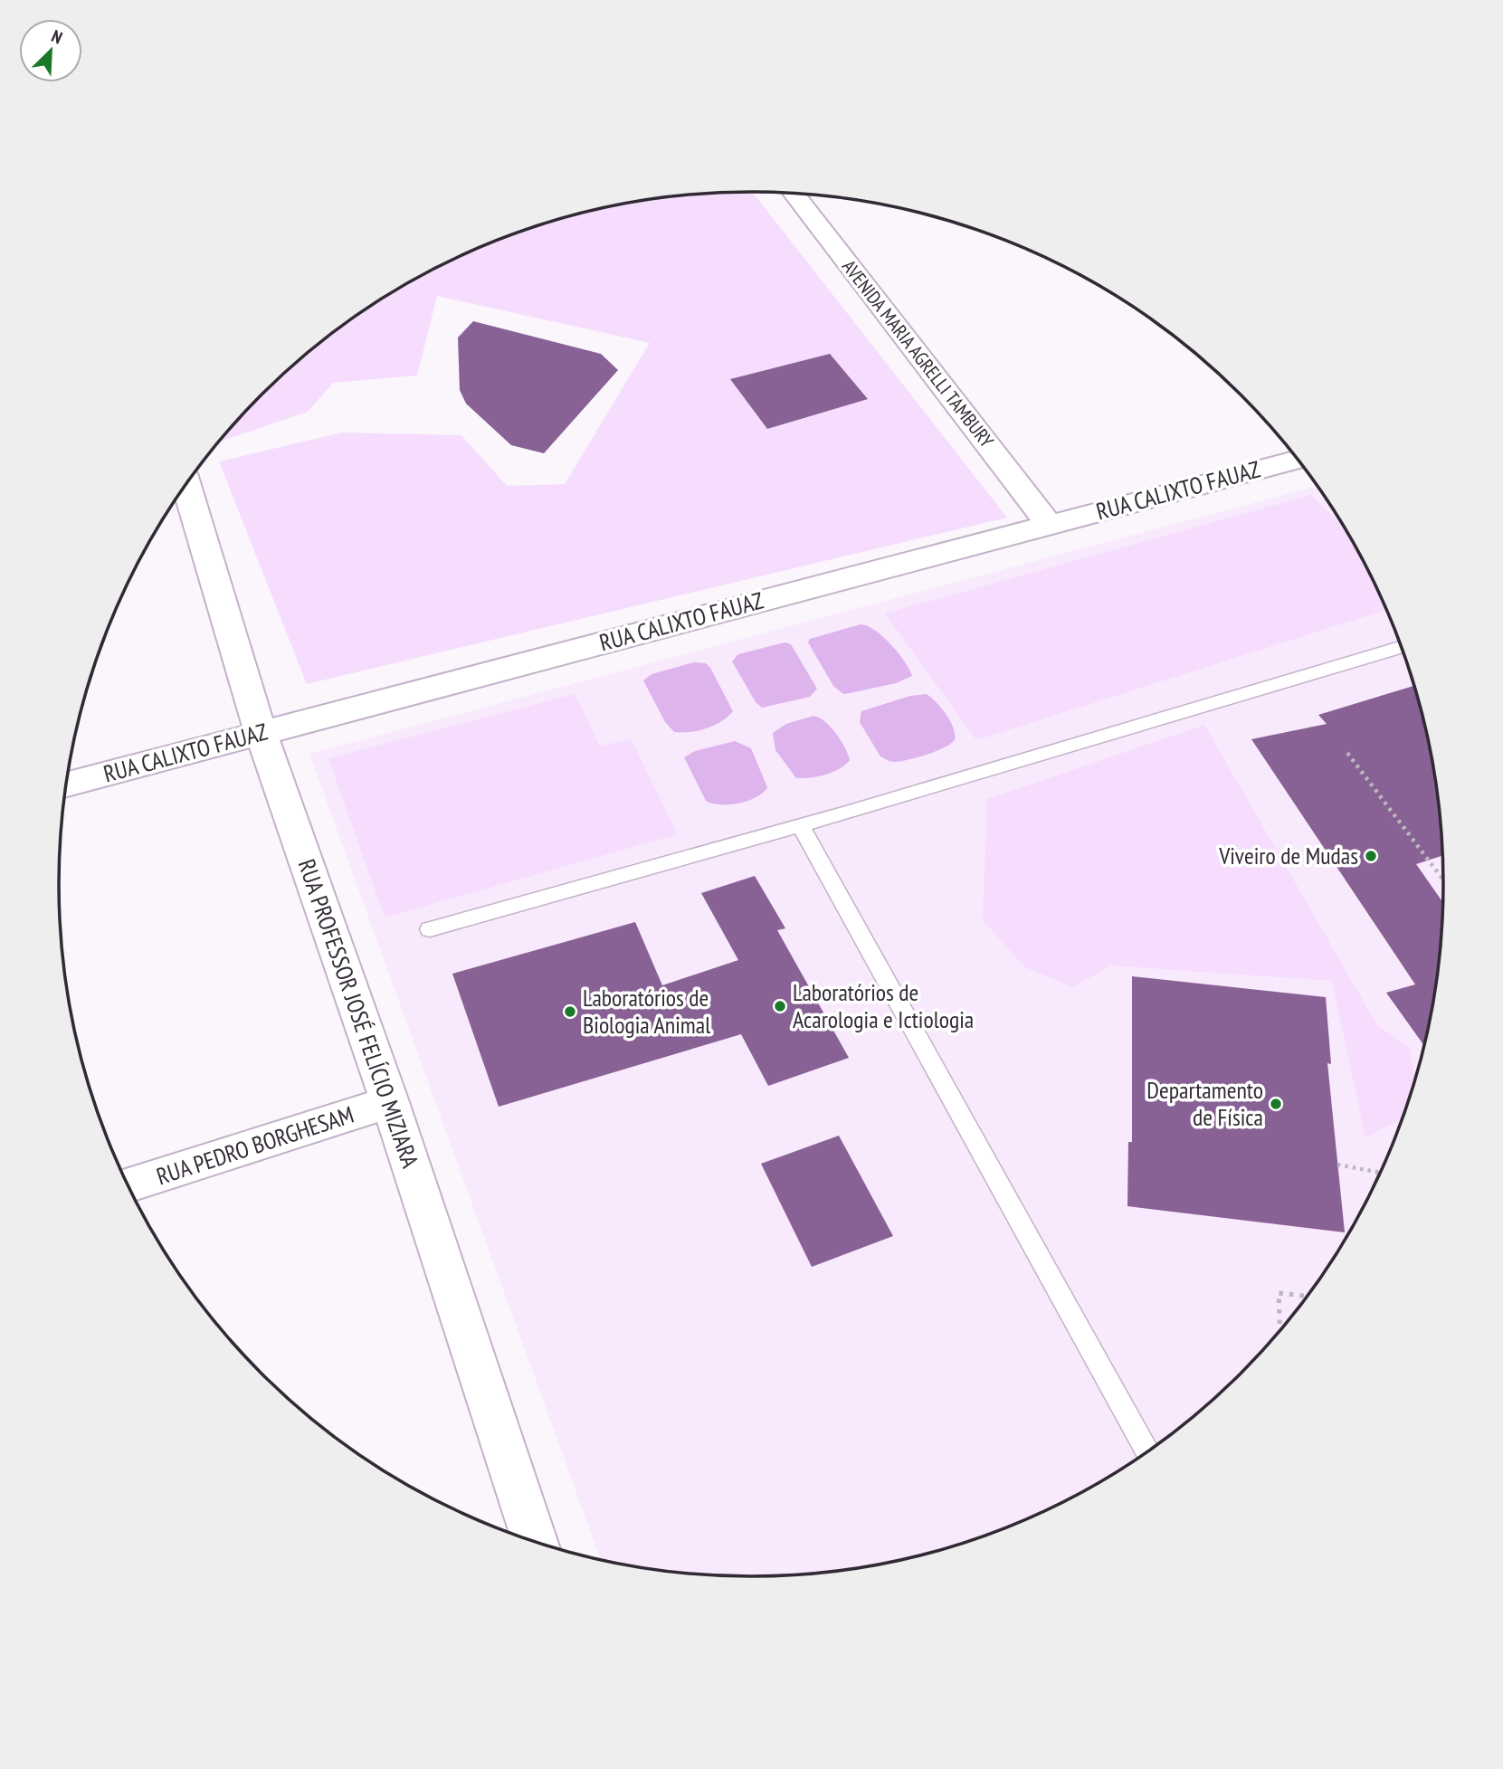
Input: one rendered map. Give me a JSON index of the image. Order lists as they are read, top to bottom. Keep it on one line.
{"streets":{"street":["AVENIDA MARIA AGRELLI TAMBURY","RUA CALIXTO FAUAZ","RUA PROFESSOR JOSÉ FELÍCIO MIZIARA","RUA PEDRO BORGHESAM"]},"crossings":[["AVENIDA MARIA AGRELLI TAMBURY","RUA CALIXTO FAUAZ"],["RUA CALIXTO FAUAZ","RUA PROFESSOR JOSÉ FELÍCIO MIZIARA"],["RUA PROFESSOR JOSÉ FELÍCIO MIZIARA","RUA PEDRO BORGHESAM"]],"places":["Viveiro de Mudas","Laboratórios de Acarologia e Ictiologia","Laboratórios de Biologia Animal","Departamento de Física"],"north":"top right"}
